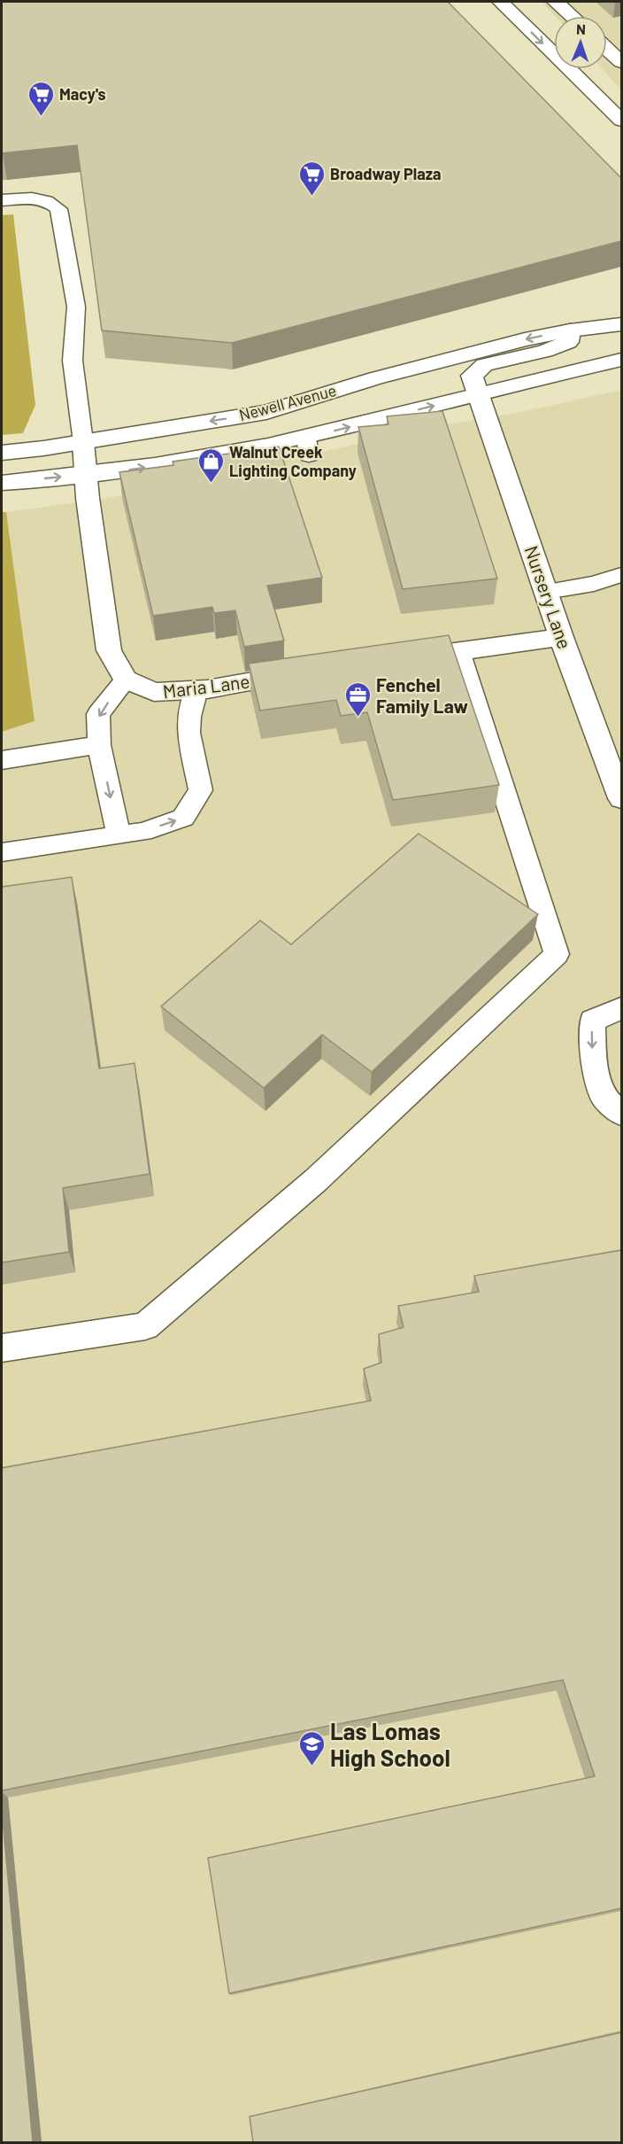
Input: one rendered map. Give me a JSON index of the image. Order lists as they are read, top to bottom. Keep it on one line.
{"streets":{"street":["Newell Avenue","Nursery Lane","Maria Lane"]},"crossings":[["Newell Avenue","Nursery Lane"]],"places":{"supermarket":["Macy's","Broadway Plaza"],"shop":["Walnut Creek Lighting Company"],"office":["Fenchel Family Law"],"school or university":["Las Lomas High School"]},"north":"top"}
